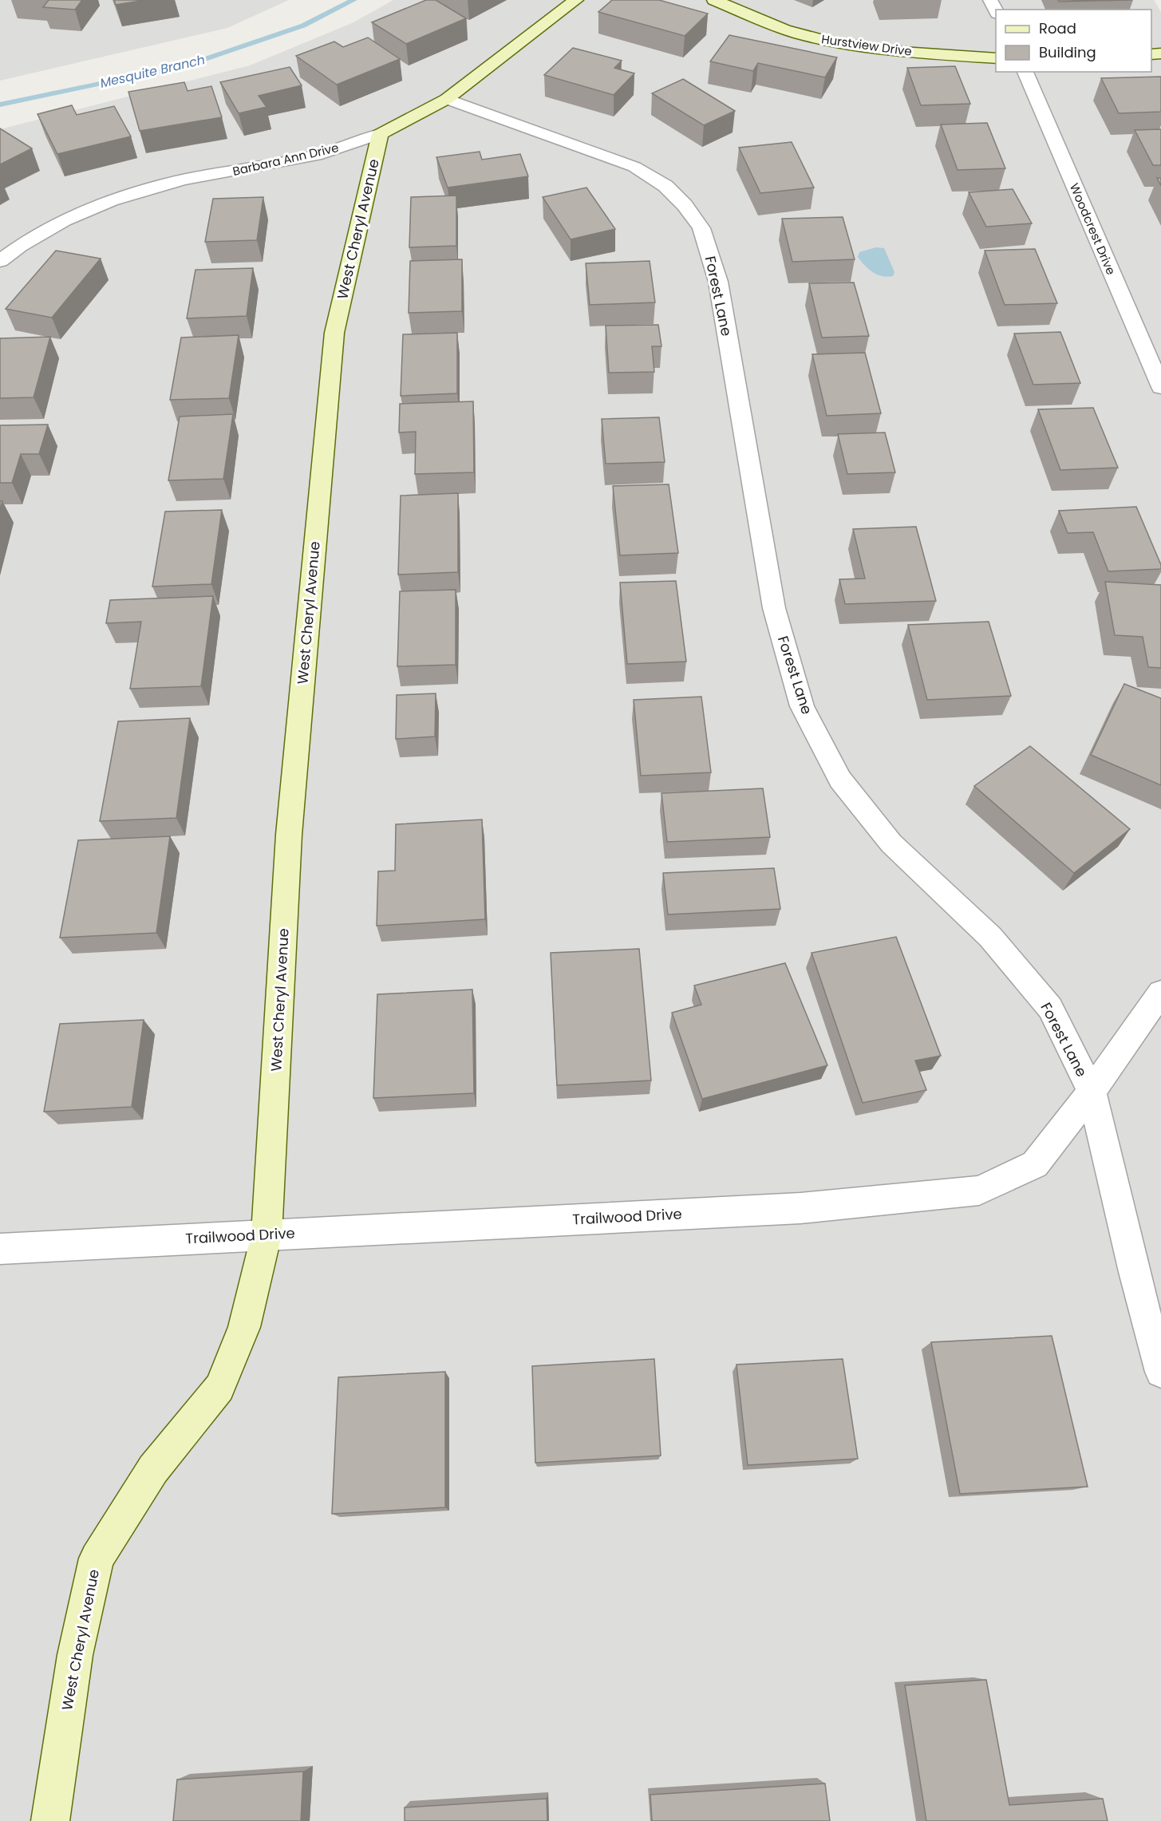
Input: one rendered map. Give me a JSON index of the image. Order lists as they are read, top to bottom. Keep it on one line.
{"streets":{"street":["Hurstview Drive","Barbara Ann Drive","West Cheryl Avenue","Woodcrest Drive","Forest Lane","Trailwood Drive"]},"crossings":[["Barbara Ann Drive","West Cheryl Avenue"],["Barbara Ann Drive","Forest Lane"],["West Cheryl Avenue","Trailwood Drive"],["Forest Lane","Trailwood Drive"]],"water":["Mesquite Branch"],"legend":["Road","Building"]}
